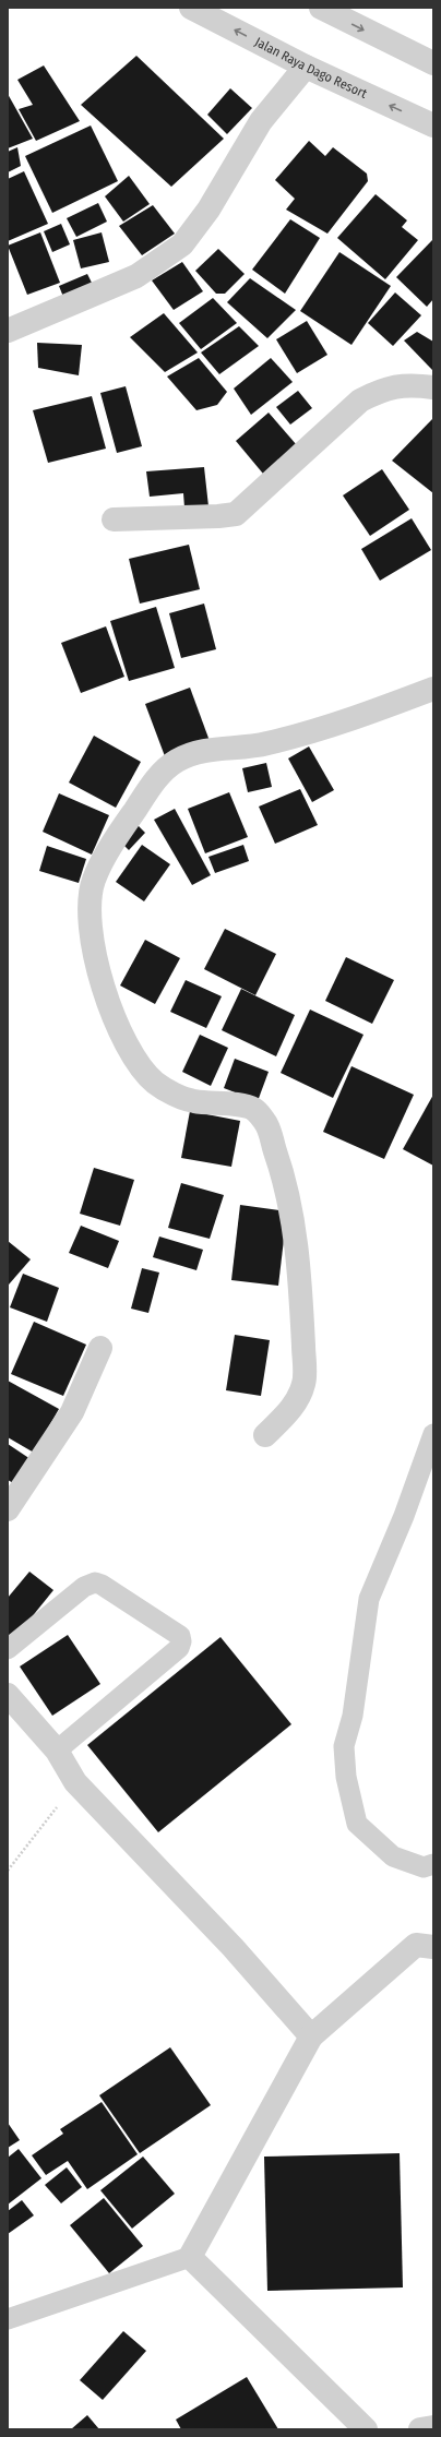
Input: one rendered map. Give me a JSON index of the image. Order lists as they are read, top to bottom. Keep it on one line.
{"streets":{"street":["Jalan Raya Dago Resort"]}}
